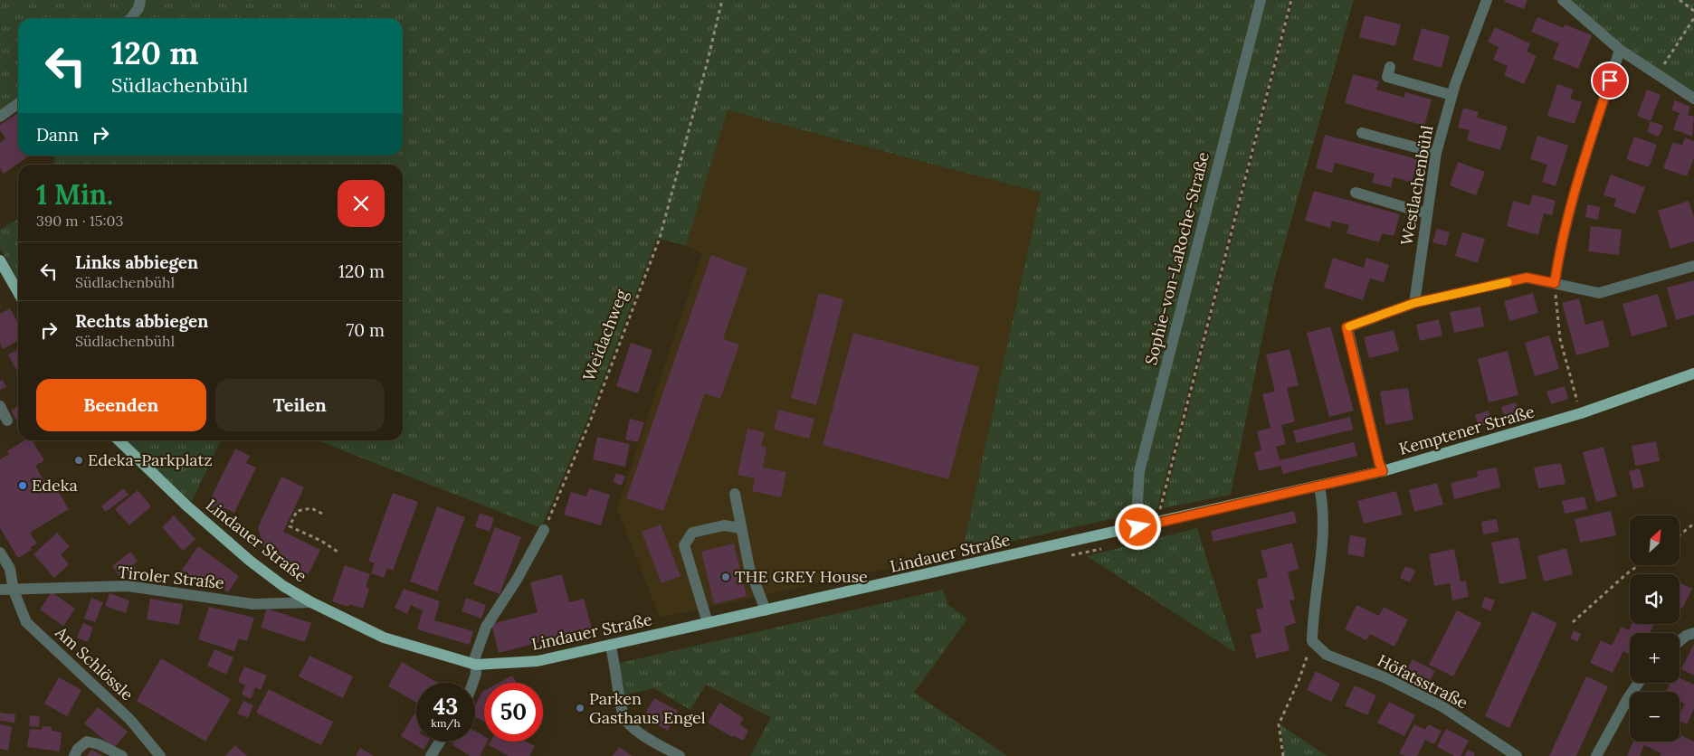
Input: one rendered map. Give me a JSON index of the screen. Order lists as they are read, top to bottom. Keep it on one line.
{"streets":{"main road":["Kemptener Straße","Lindauer Straße"],"street":["Westlachenbühl","Sophie-von-LaRoche-Straße","Tiroler Straße","Am Schlössle","Höfatsstraße"],"path":["Weidachweg"]},"crossings":[["Sophie-von-LaRoche-Straße","Kemptener Straße"],["Sophie-von-LaRoche-Straße","Lindauer Straße"],["Kemptener Straße","Lindauer Straße"],["Lindauer Straße","Tiroler Straße"],["Tiroler Straße","Am Schlössle"]],"places":["Edeka-Parkplatz","Edeka","THE GREY House","Parken Gasthaus Engel"],"north":"top right","page":{"turn":["120 m","Südlachenbühl"],"then":"Dann","heading":["1 Min.","390 m · 15:03"],"list":[{"name":"Links abbiegen","note":"Südlachenbühl","value":"120 m"},{"name":"Rechts abbiegen","note":"Südlachenbühl","value":"70 m"}],"buttons":["Beenden","Teilen"],"map_buttons":["+","−"],"speed":"43 km/h","limit":"50"}}
